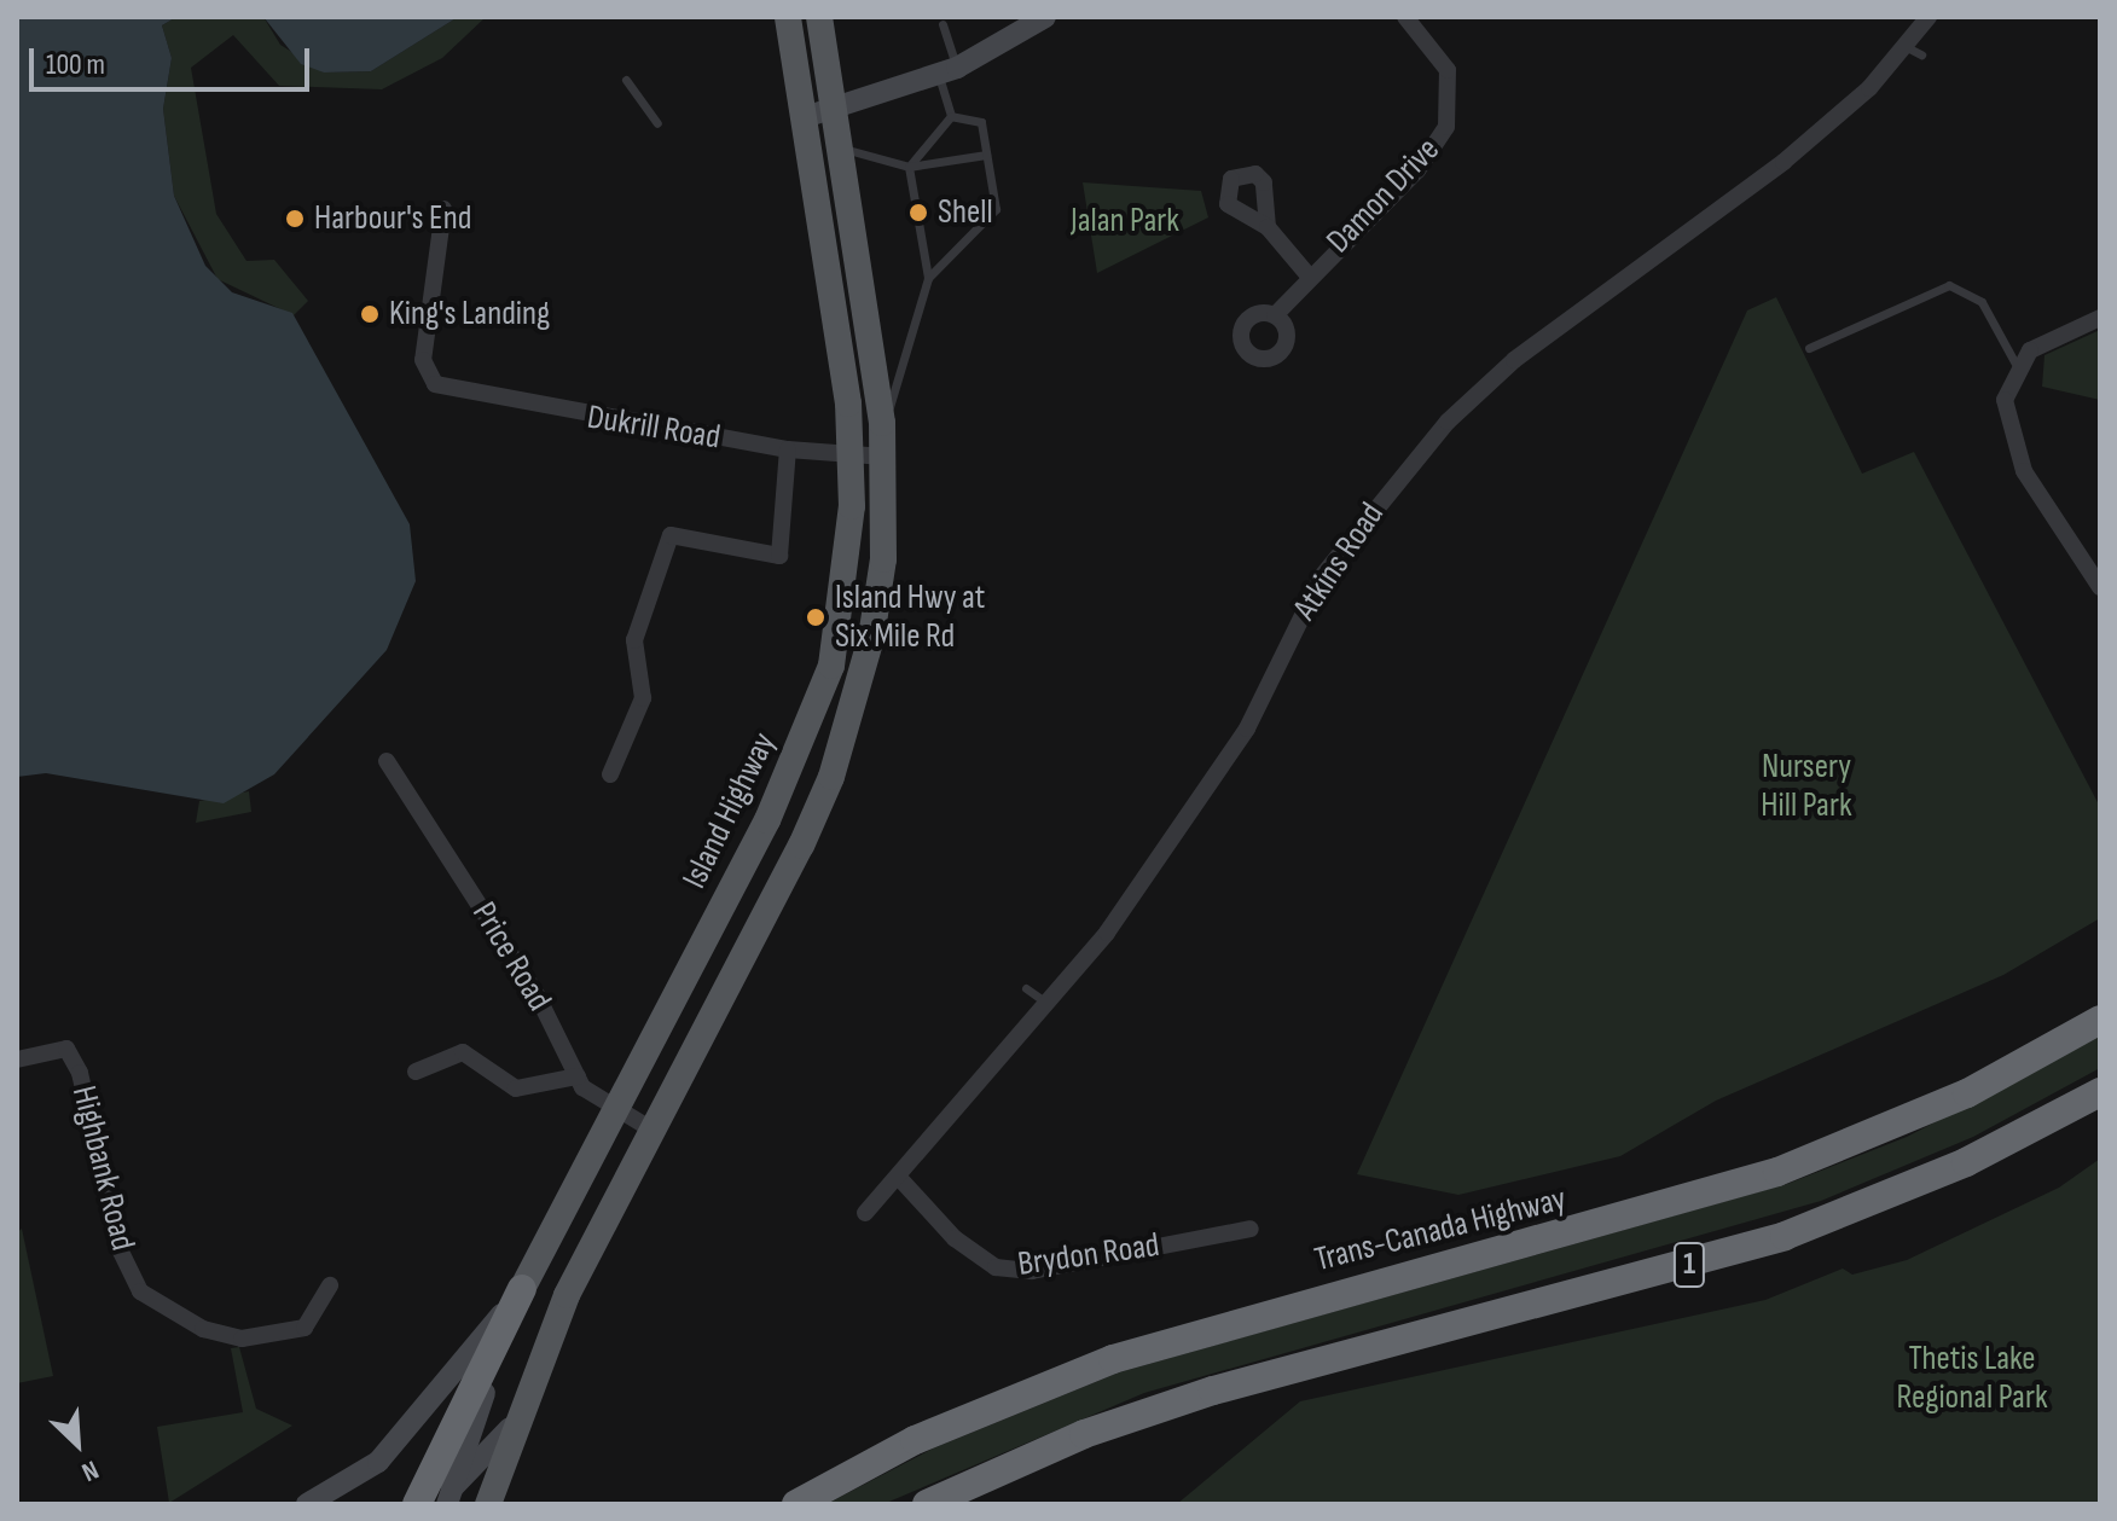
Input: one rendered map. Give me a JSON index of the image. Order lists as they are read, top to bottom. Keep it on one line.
{"streets":{"highway":["Trans-Canada Highway","1"],"main road":["Island Highway"],"street":["Damon Drive","Dukrill Road","Atkins Road","Price Road","Highbank Road","Brydon Road"]},"crossings":[["Dukrill Road","Island Highway"],["Atkins Road","Brydon Road"],["Island Highway","Price Road"]],"parks":["Jalan Park","Nursery Hill Park","Thetis Lake Regional Park"],"places":["Shell","Harbour's End","King's Landing","Island Hwy at Six Mile Rd"],"scale_bar":"100 m","north":"bottom right"}
